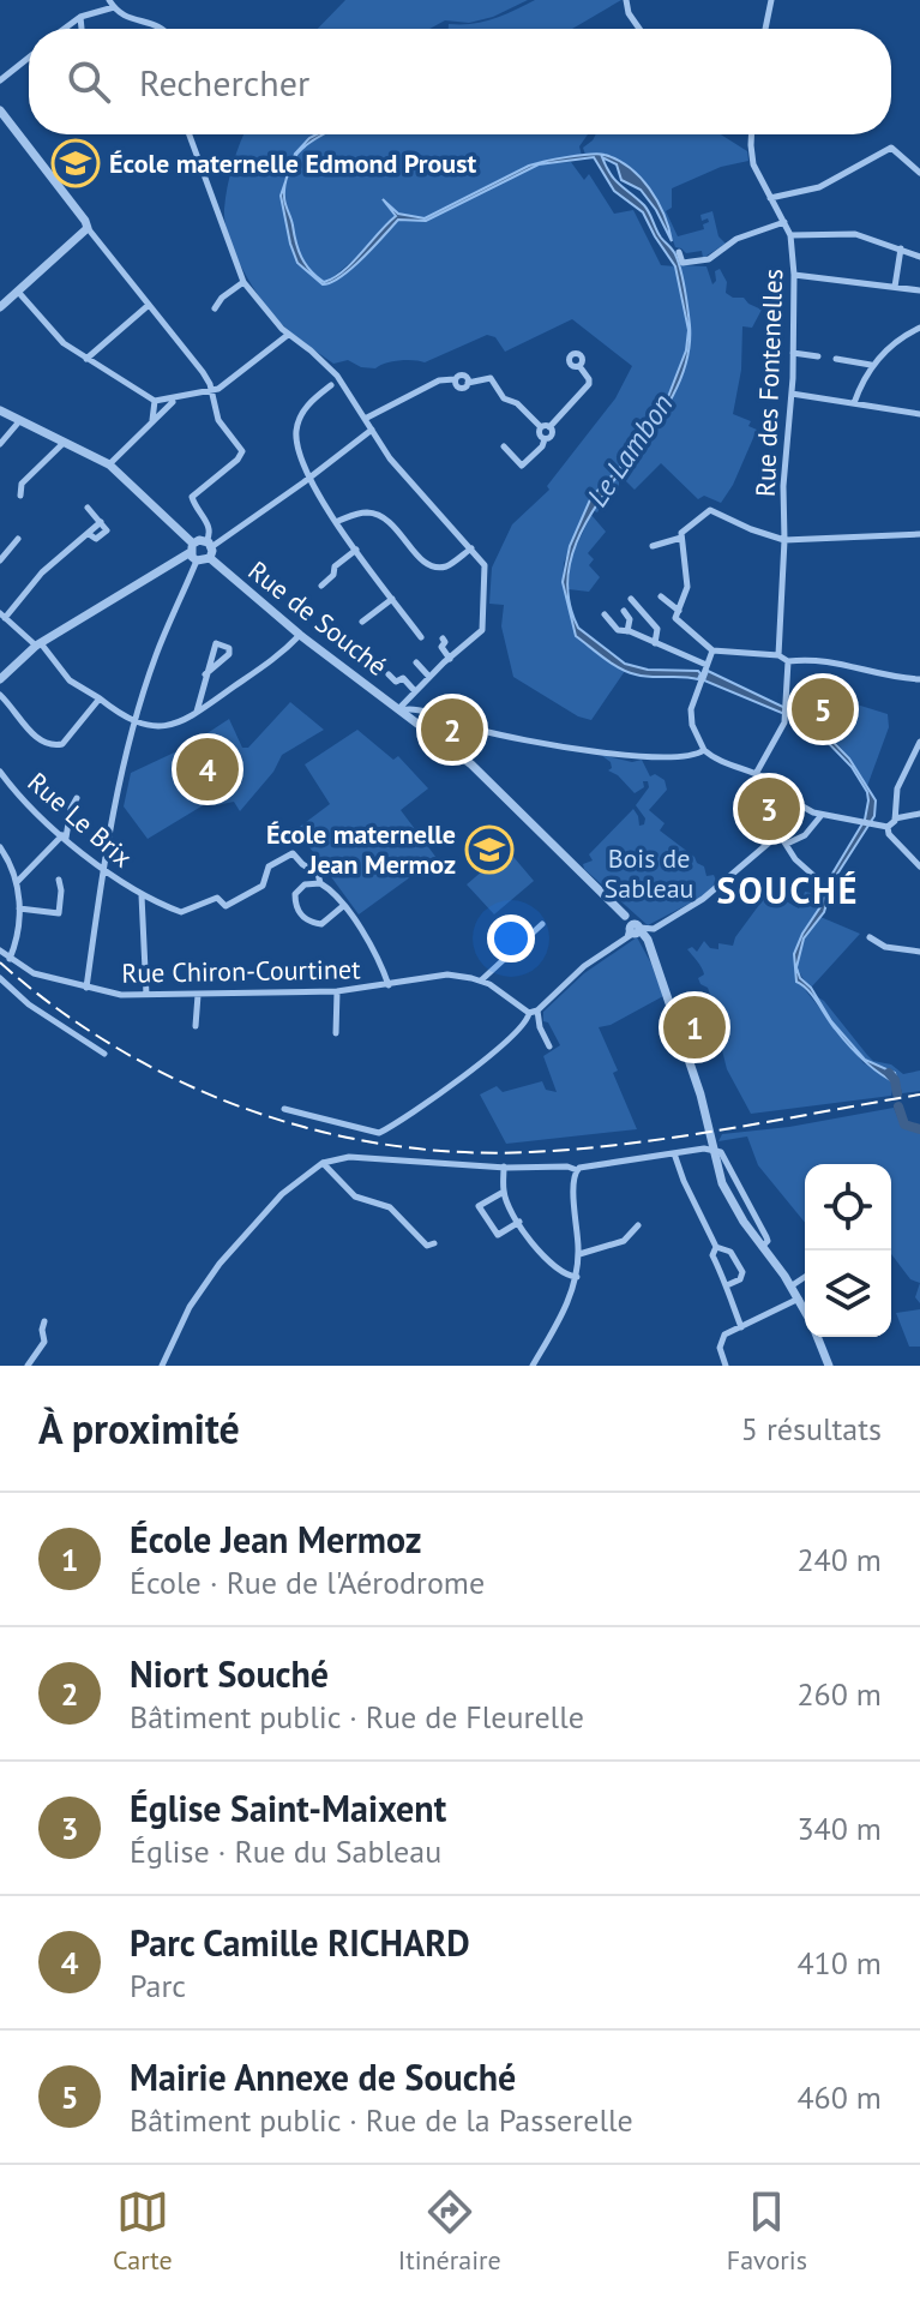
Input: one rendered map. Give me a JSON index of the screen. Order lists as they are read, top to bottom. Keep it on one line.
{"streets":{"street":["Rue des Fontenelles","Rue de Souché","Rue Le Brix","Rue Chiron-Courtinet"]},"districts":["SOUCHÉ"],"water":["Le Lambon"],"parks":["Bois de Sableau"],"places":{"school or university":["École maternelle Edmond Proust","École maternelle Jean Mermoz"]},"page":{"search":"Rechercher","pins":["5","2","4","3","1"],"heading":["À proximité","5 résultats"],"list":[{"mark":"1","name":"École Jean Mermoz","note":"École · Rue de l'Aérodrome","value":"240 m"},{"mark":"2","name":"Niort Souché","note":"Bâtiment public · Rue de Fleurelle","value":"260 m"},{"mark":"3","name":"Église Saint-Maixent","note":"Église · Rue du Sableau","value":"340 m"},{"mark":"4","name":"Parc Camille RICHARD","note":"Parc","value":"410 m"},{"mark":"5","name":"Mairie Annexe de Souché","note":"Bâtiment public · Rue de la Passerelle","value":"460 m"}],"nav":["Carte","Itinéraire","Favoris"]}}
